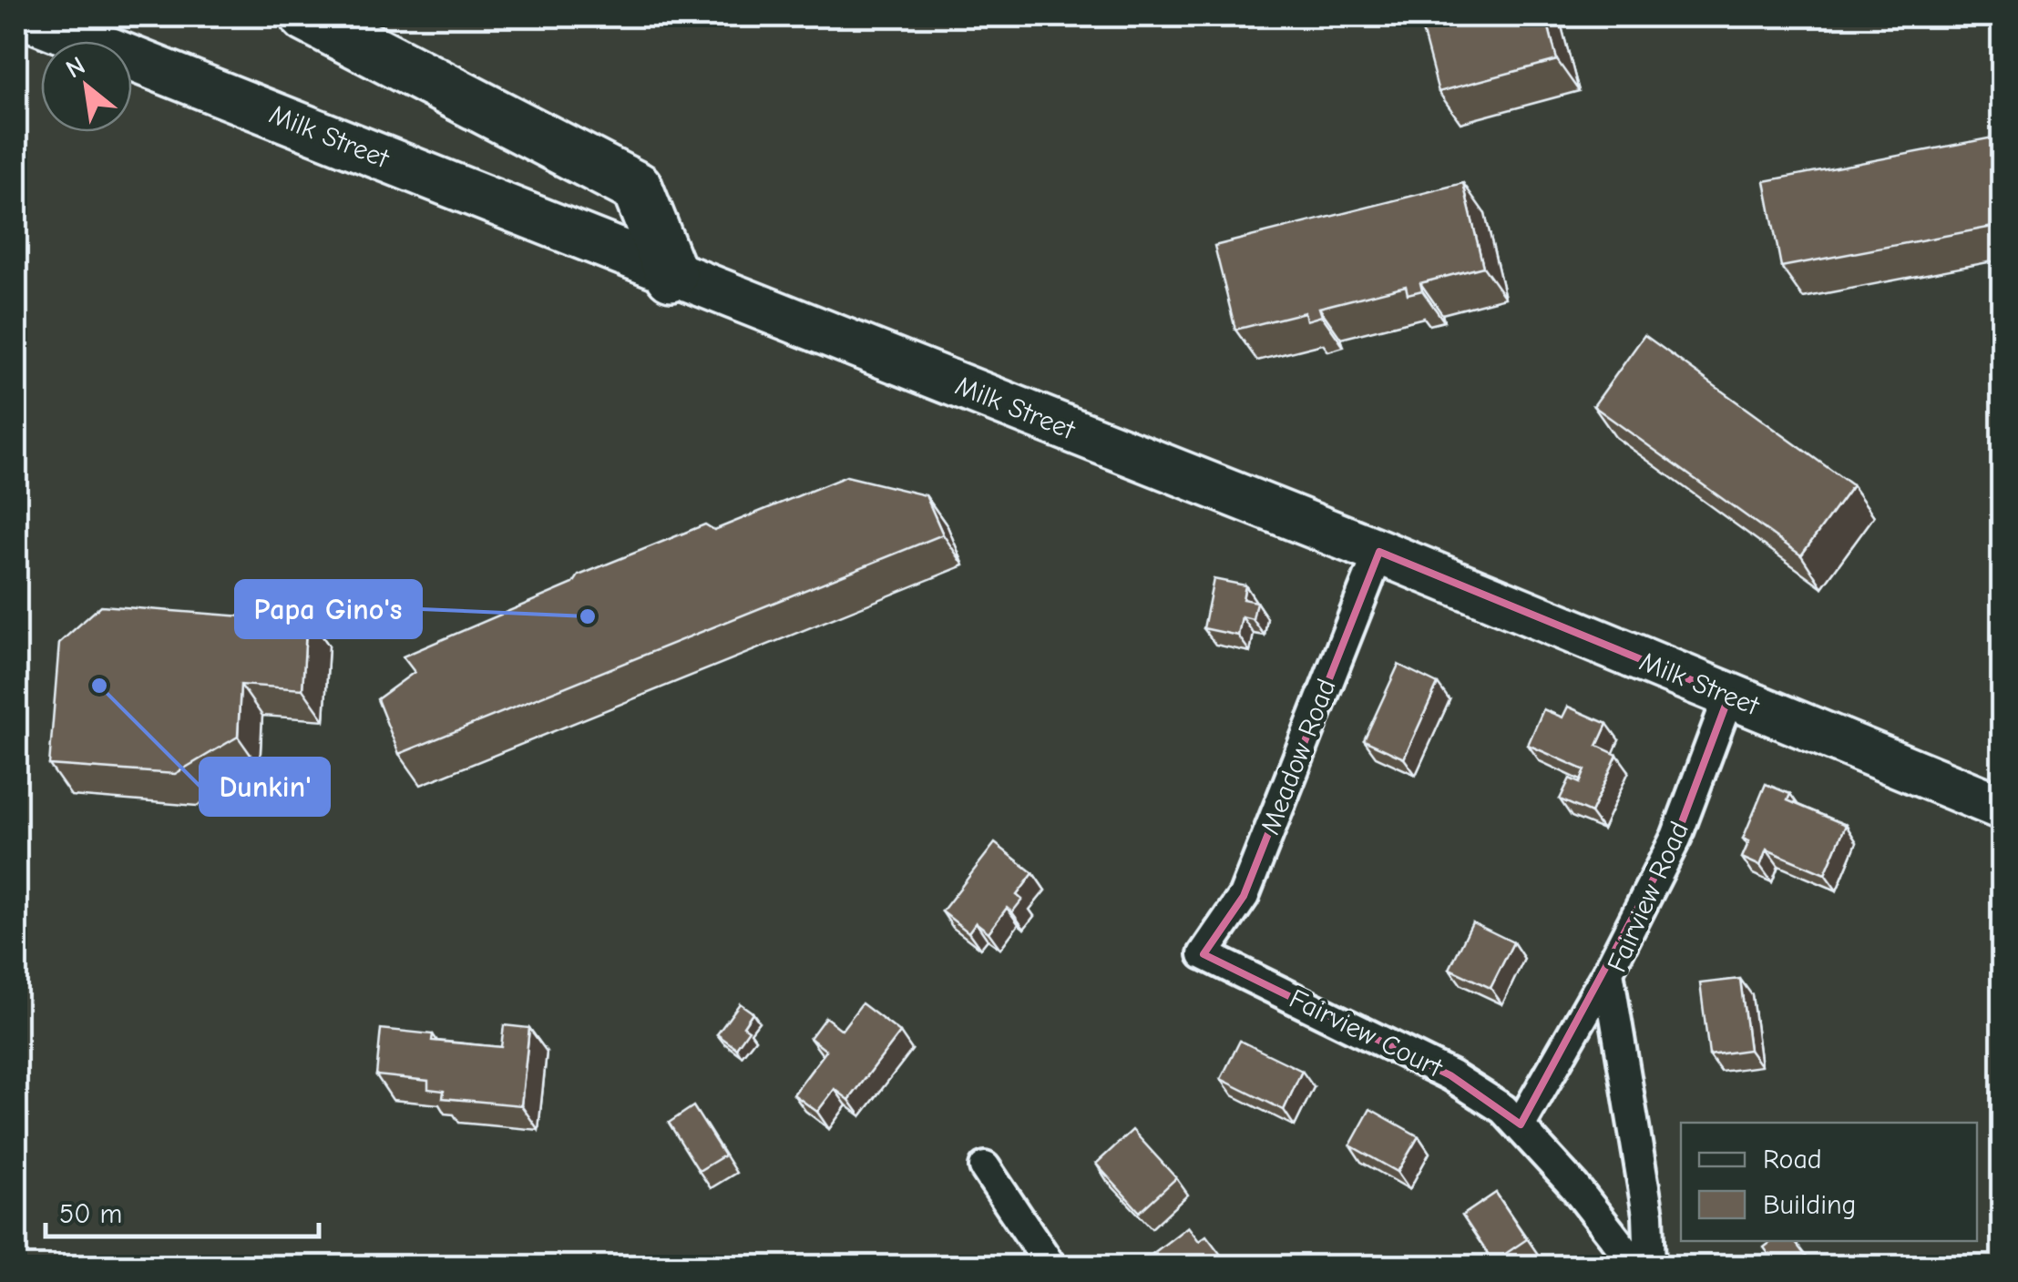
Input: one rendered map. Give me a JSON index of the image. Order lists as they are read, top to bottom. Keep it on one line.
{"streets":{"main road":["Milk Street"],"street":["Meadow Road","Fairview Road","Fairview Court"]},"crossings":[["Milk Street","Meadow Road"],["Milk Street","Fairview Road"],["Meadow Road","Fairview Court"]],"places":["Papa Gino's","Dunkin'"],"legend":["Road","Building"],"scale_bar":"50 m","north":"top left"}
